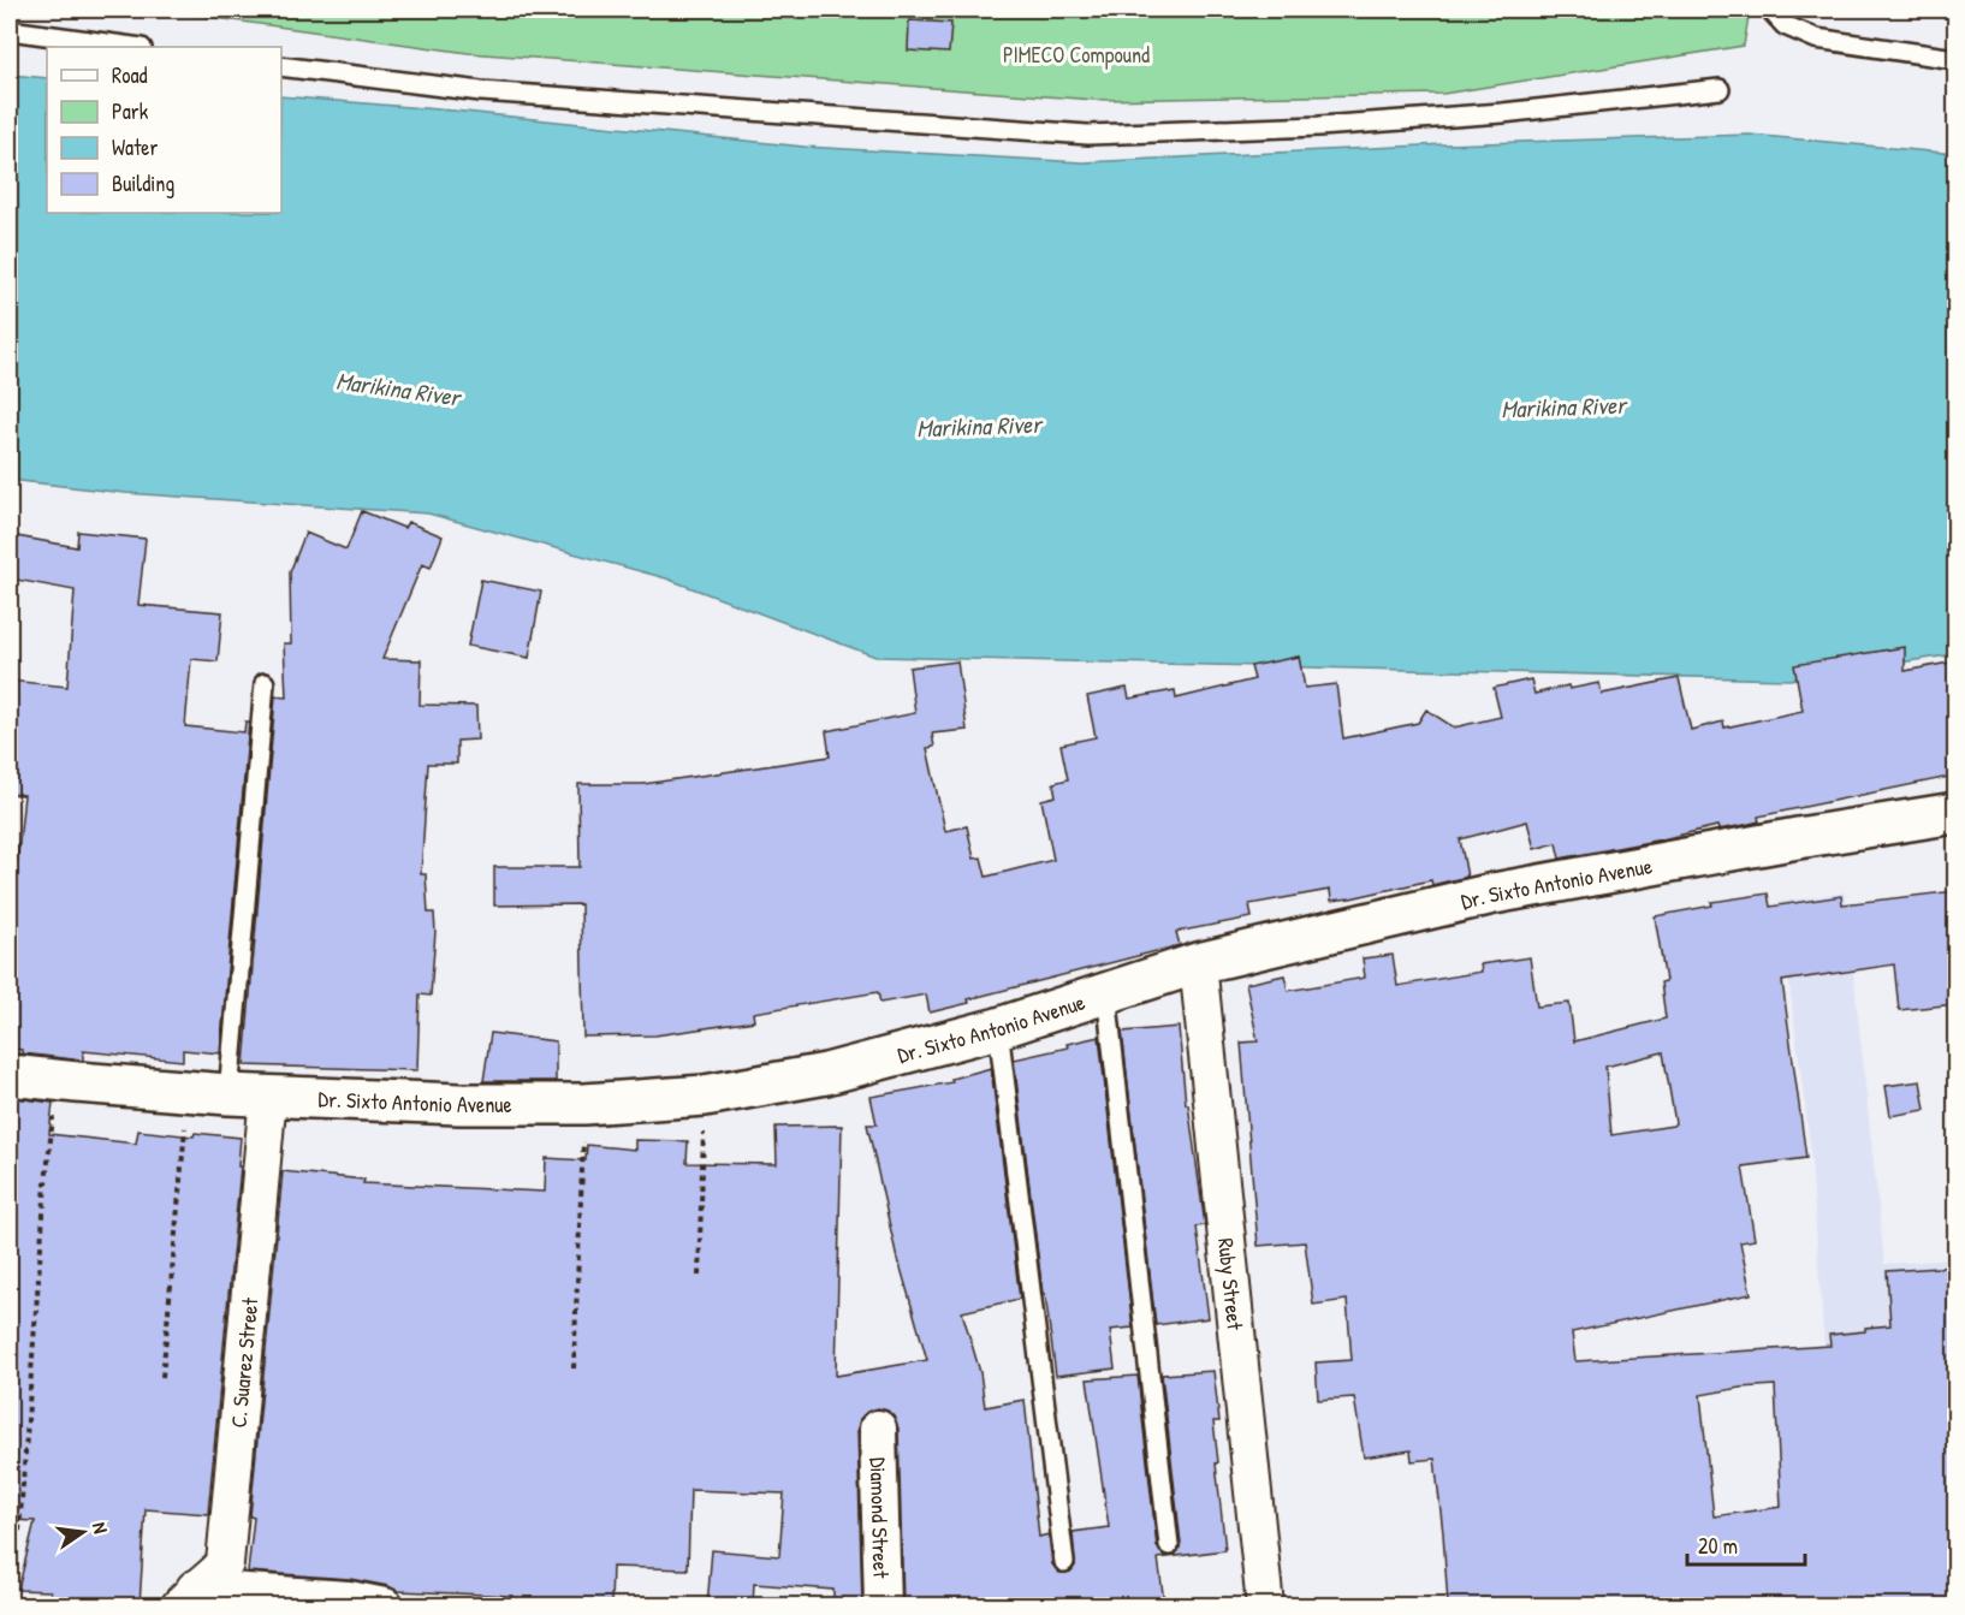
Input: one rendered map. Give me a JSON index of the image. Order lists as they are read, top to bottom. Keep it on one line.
{"streets":{"main road":["Dr. Sixto Antonio Avenue"],"street":["Ruby Street","C. Suarez Street","Diamond Street"]},"crossings":[["Dr. Sixto Antonio Avenue","Ruby Street"],["Dr. Sixto Antonio Avenue","C. Suarez Street"]],"water":["Marikina River"],"parks":["PIMECO Compound"],"legend":["Road","Park","Water","Building"],"scale_bar":"20 m","north":"right"}
